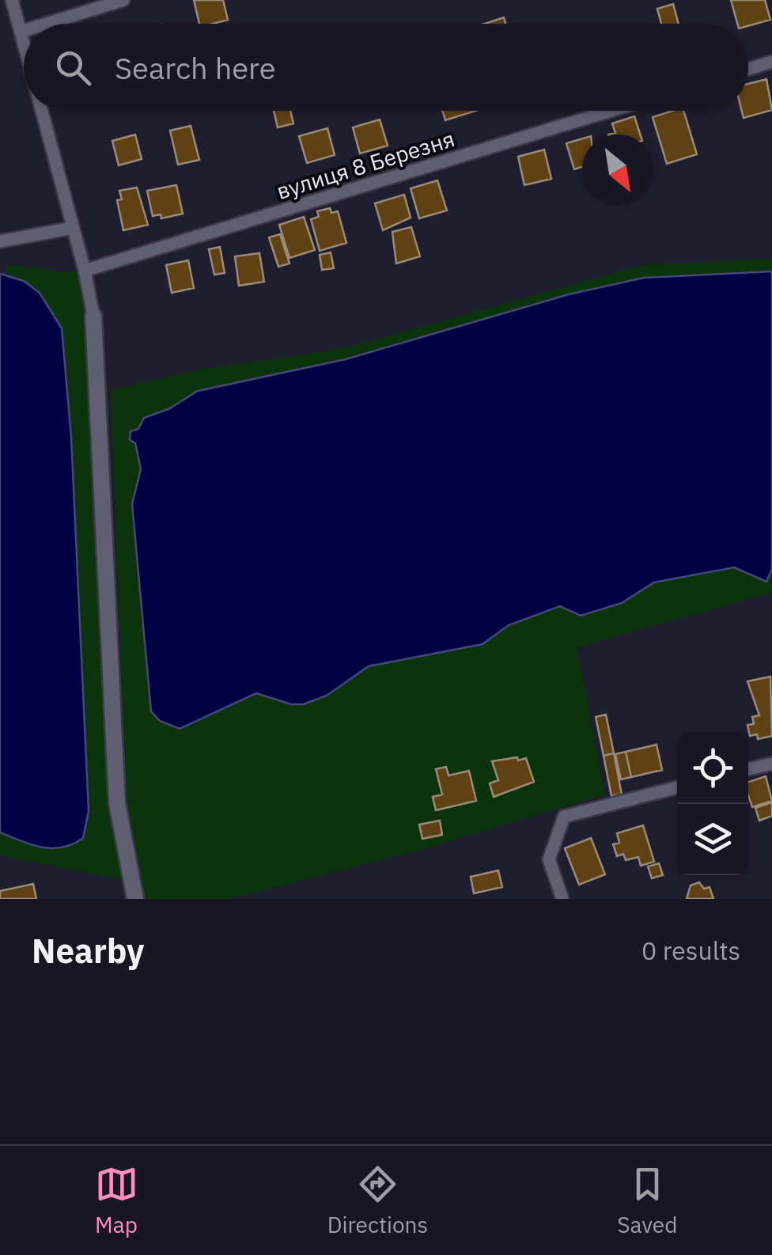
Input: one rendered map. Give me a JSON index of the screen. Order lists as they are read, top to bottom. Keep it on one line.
{"streets":{"street":["вулиця 8 Березня"]},"north":"bottom right","page":{"search":"Search here","heading":["Nearby","0 results"],"nav":["Map","Directions","Saved"]}}
